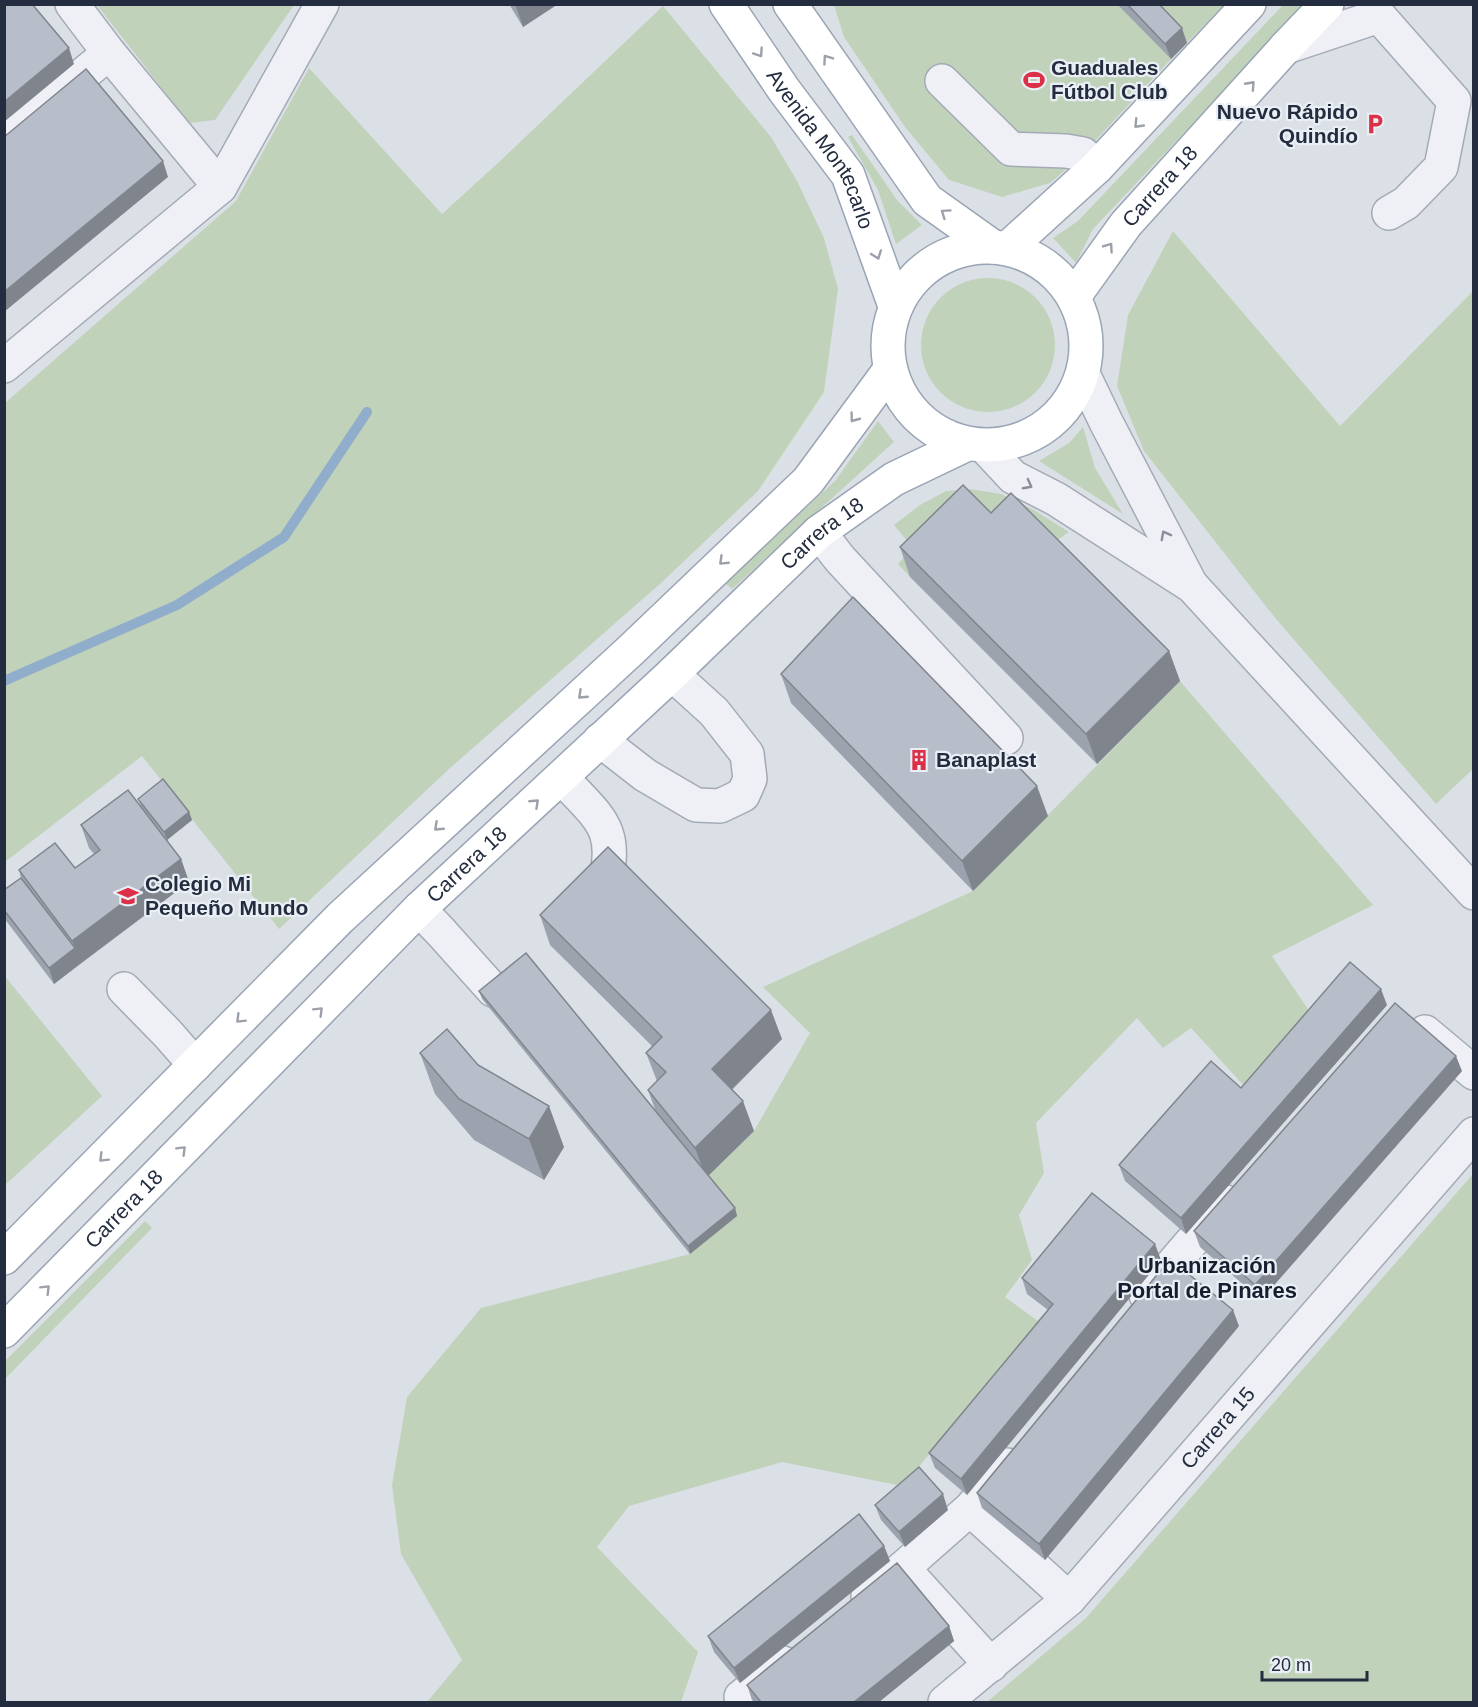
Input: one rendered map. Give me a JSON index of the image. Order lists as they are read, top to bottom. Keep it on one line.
{"streets":{"main road":["Avenida Montecarlo","Carrera 18"],"street":["Carrera 15"]},"crossings":[["Avenida Montecarlo","Carrera 18"]],"districts":["Urbanización Portal de Pinares"],"places":{"sports":["Guaduales Fútbol Club"],"parking":["Nuevo Rápido Quindío"],"building":["Banaplast"],"school or university":["Colegio Mi Pequeño Mundo"]},"scale_bar":"20 m"}
